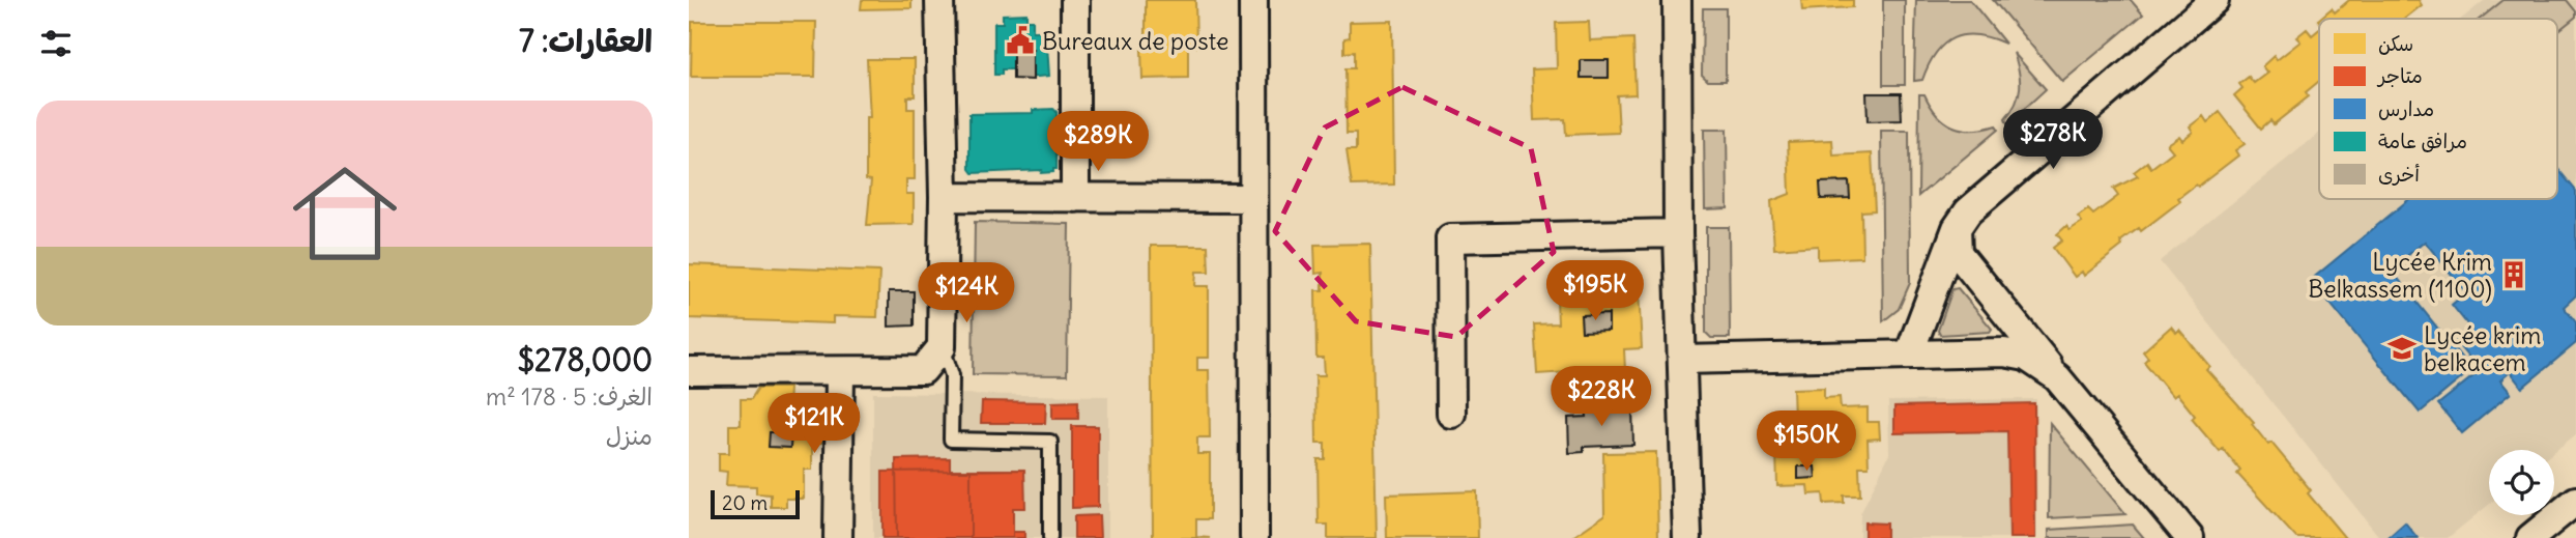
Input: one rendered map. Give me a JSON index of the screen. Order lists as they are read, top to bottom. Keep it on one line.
{"places":{"public building":["Bureaux de poste"],"building":["Lycée Krim Belkassem (1100)"],"school or university":["Lycée krim belkacem"]},"legend":["سكن","متاجر","مدارس","مرافق عامة","أخرى"],"scale_bar":"20 m","page":{"heading":"العقارات: 7","list":[{"name":"$278,000","note":"الغرف: 5 · 178 m² · منزل"}],"price":["$278K","$289K","$195K","$124K","$228K","$121K","$150K"],"scale":"20 m"}}
